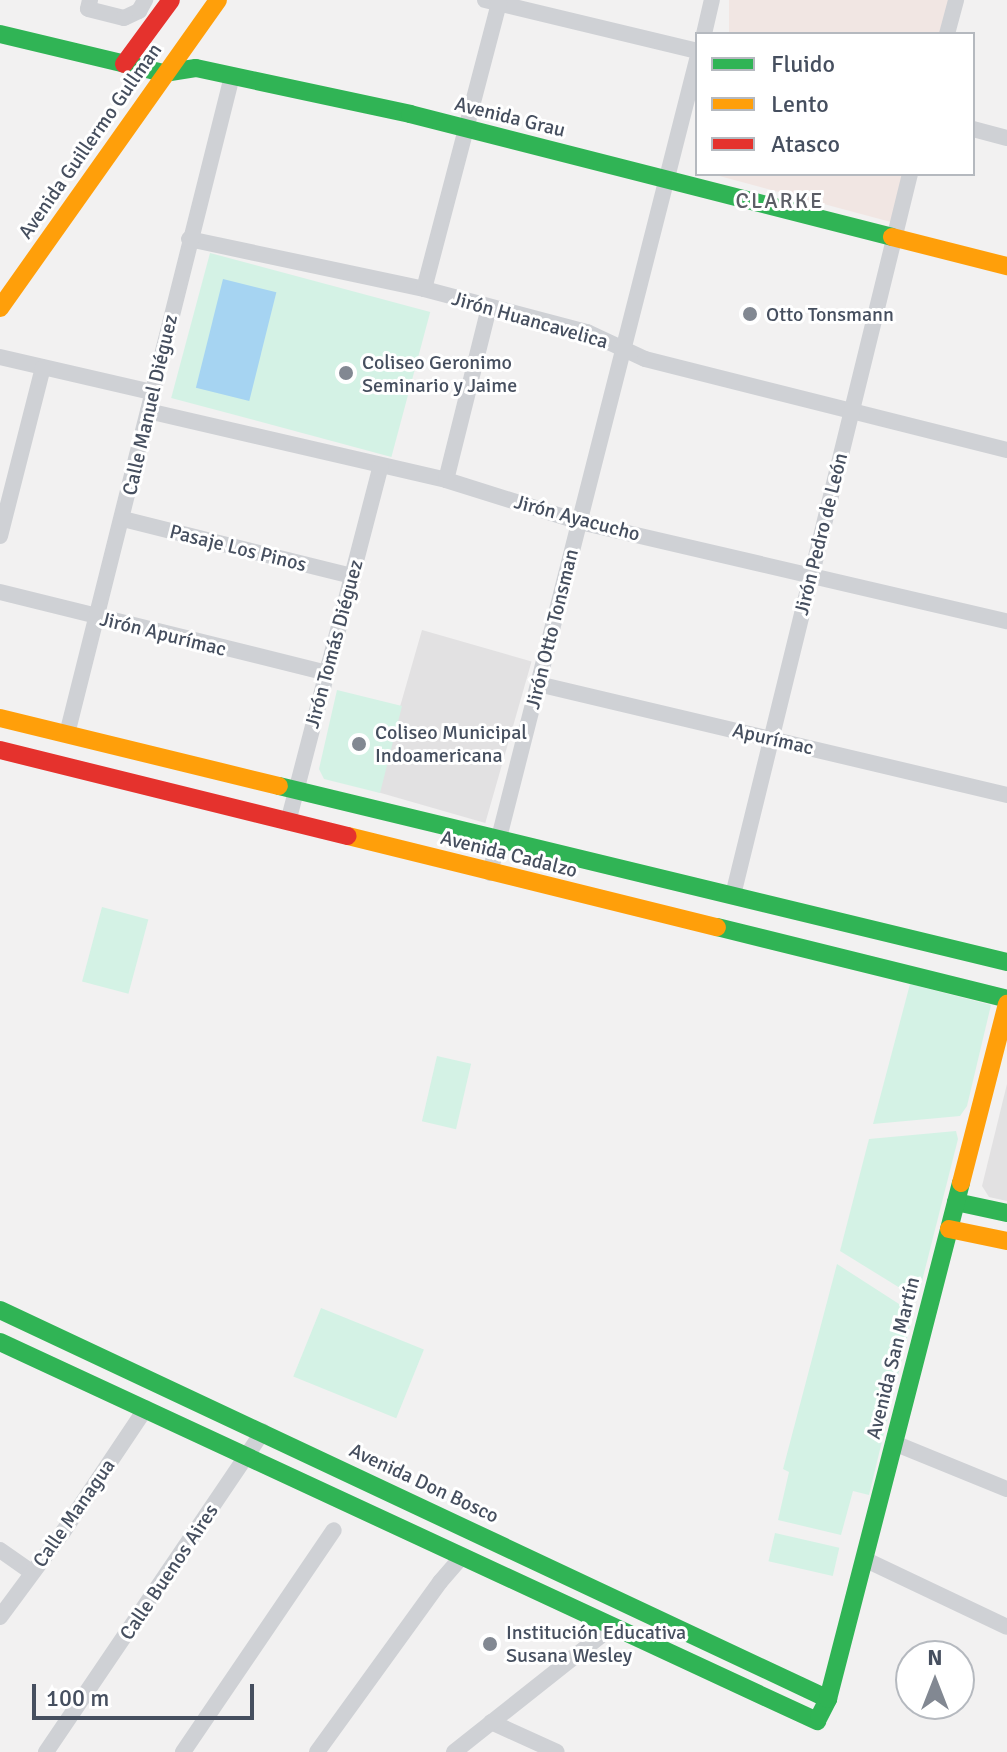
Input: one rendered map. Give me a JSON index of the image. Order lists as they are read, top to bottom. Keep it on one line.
{"streets":{"main road":["Avenida Grau","Avenida Guillermo Gullman","Avenida Cadalzo","Avenida San Martín","Avenida Don Bosco"],"street":["Jirón Huancavelica","Calle Manuel Diéguez","Jirón Ayacucho","Jirón Pedro de León","Pasaje Los Pinos","Jirón Otto Tonsman","Jirón Apurímac","Jirón Tomás Diéguez","Apurímac","Calle Managua","Calle Buenos Aires"]},"crossings":[["Avenida Grau","Avenida Guillermo Gullman"],["Avenida Grau","Calle Manuel Diéguez"],["Avenida Grau","Jirón Pedro de León"],["Avenida Grau","Jirón Otto Tonsman"],["Jirón Huancavelica","Calle Manuel Diéguez"],["Jirón Huancavelica","Jirón Pedro de León"],["Jirón Huancavelica","Jirón Otto Tonsman"],["Calle Manuel Diéguez","Jirón Ayacucho"],["Calle Manuel Diéguez","Pasaje Los Pinos"],["Calle Manuel Diéguez","Jirón Apurímac"],["Calle Manuel Diéguez","Avenida Cadalzo"],["Jirón Ayacucho","Jirón Pedro de León"],["Jirón Ayacucho","Jirón Otto Tonsman"],["Jirón Ayacucho","Jirón Tomás Diéguez"],["Jirón Pedro de León","Apurímac"],["Jirón Pedro de León","Avenida Cadalzo"],["Pasaje Los Pinos","Jirón Tomás Diéguez"],["Jirón Otto Tonsman","Apurímac"],["Jirón Otto Tonsman","Avenida Cadalzo"],["Jirón Apurímac","Jirón Tomás Diéguez"],["Jirón Tomás Diéguez","Avenida Cadalzo"],["Avenida Cadalzo","Avenida San Martín"],["Avenida San Martín","Avenida Don Bosco"],["Avenida Don Bosco","Calle Buenos Aires"]],"districts":["CLARKE"],"places":["Otto Tonsmann","Coliseo Geronimo Seminario y Jaime","Coliseo Municipal Indoamericana","Institución Educativa Susana Wesley"],"legend":["Fluido","Lento","Atasco"],"scale_bar":"100 m","north":"top"}
